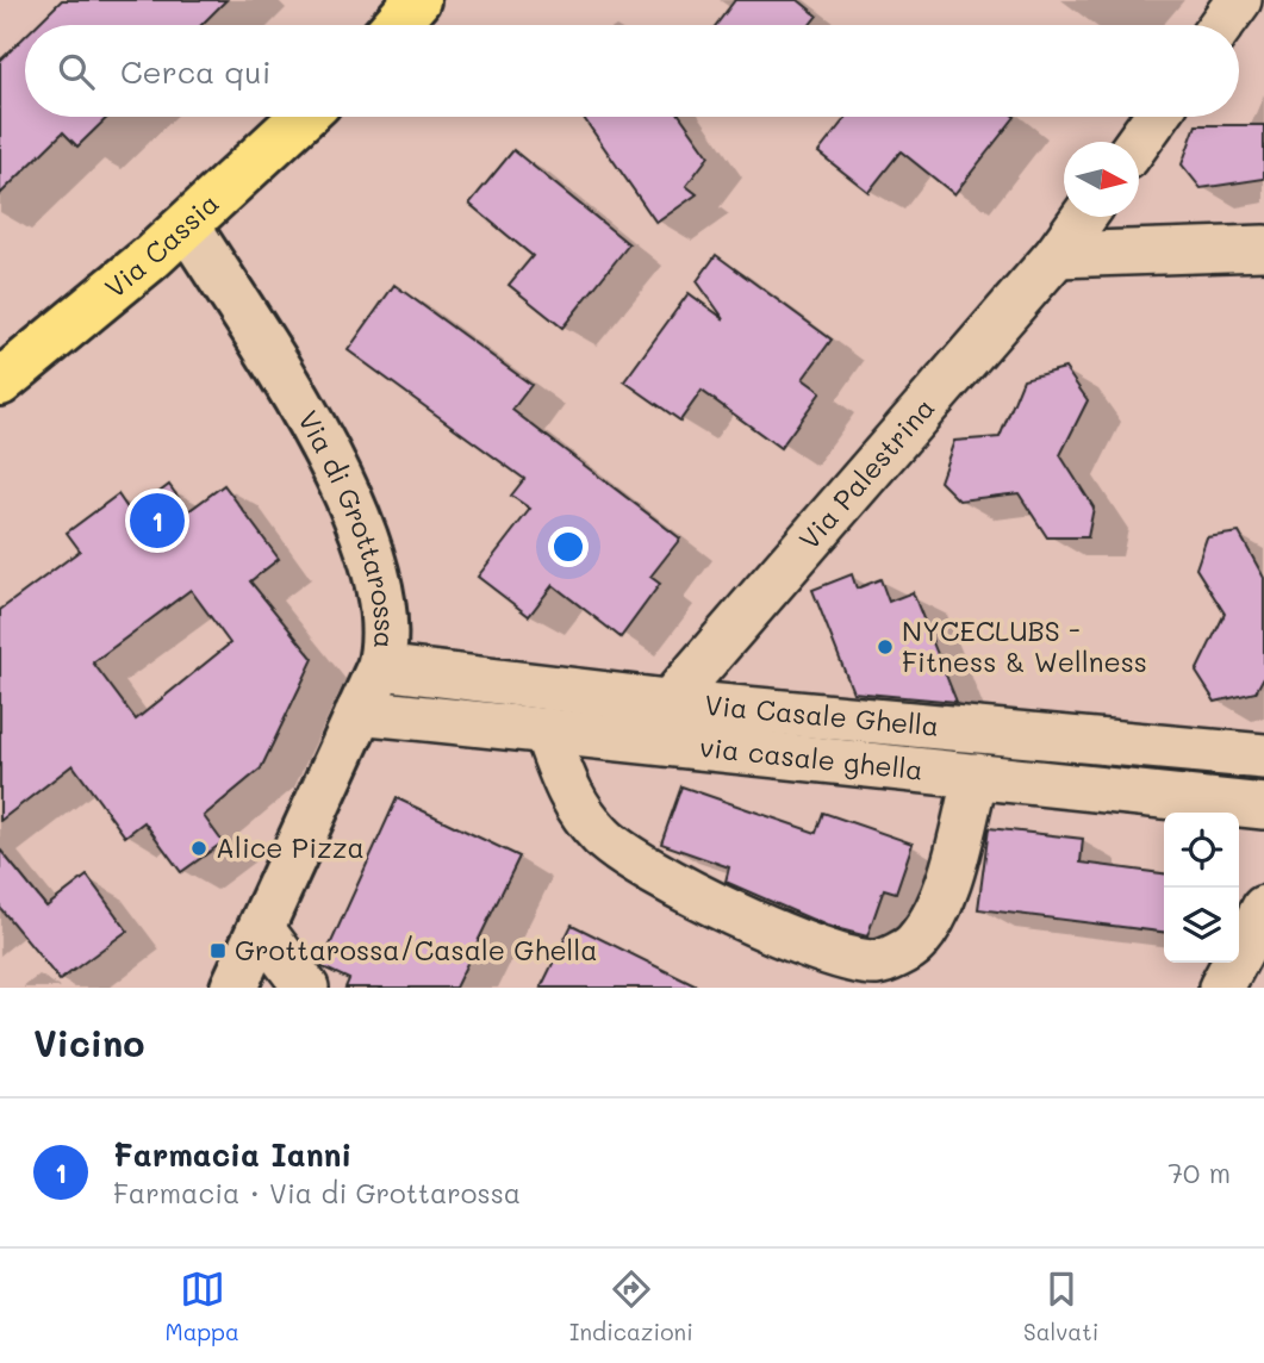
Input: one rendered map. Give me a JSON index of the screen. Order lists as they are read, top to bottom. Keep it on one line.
{"streets":{"main road":["Via Cassia"],"street":["Via Palestrina","Via di Grottarossa","Via Casale Ghella","via casale ghella"]},"crossings":[["Via Cassia","Via di Grottarossa"],["Via Palestrina","Via Casale Ghella"],["Via Palestrina","via casale ghella"],["Via di Grottarossa","Via Casale Ghella"],["Via di Grottarossa","via casale ghella"]],"places":{"other":["NYCECLUBS - Fitness & Wellness","Alice Pizza"],"transit":["Grottarossa/Casale Ghella"]},"north":"right","page":{"search":"Cerca qui","pins":"1","heading":"Vicino","list":[{"mark":"1","name":"Farmacia Ianni","note":"Farmacia · Via di Grottarossa","value":"70 m"}],"nav":["Mappa","Indicazioni","Salvati"]}}
